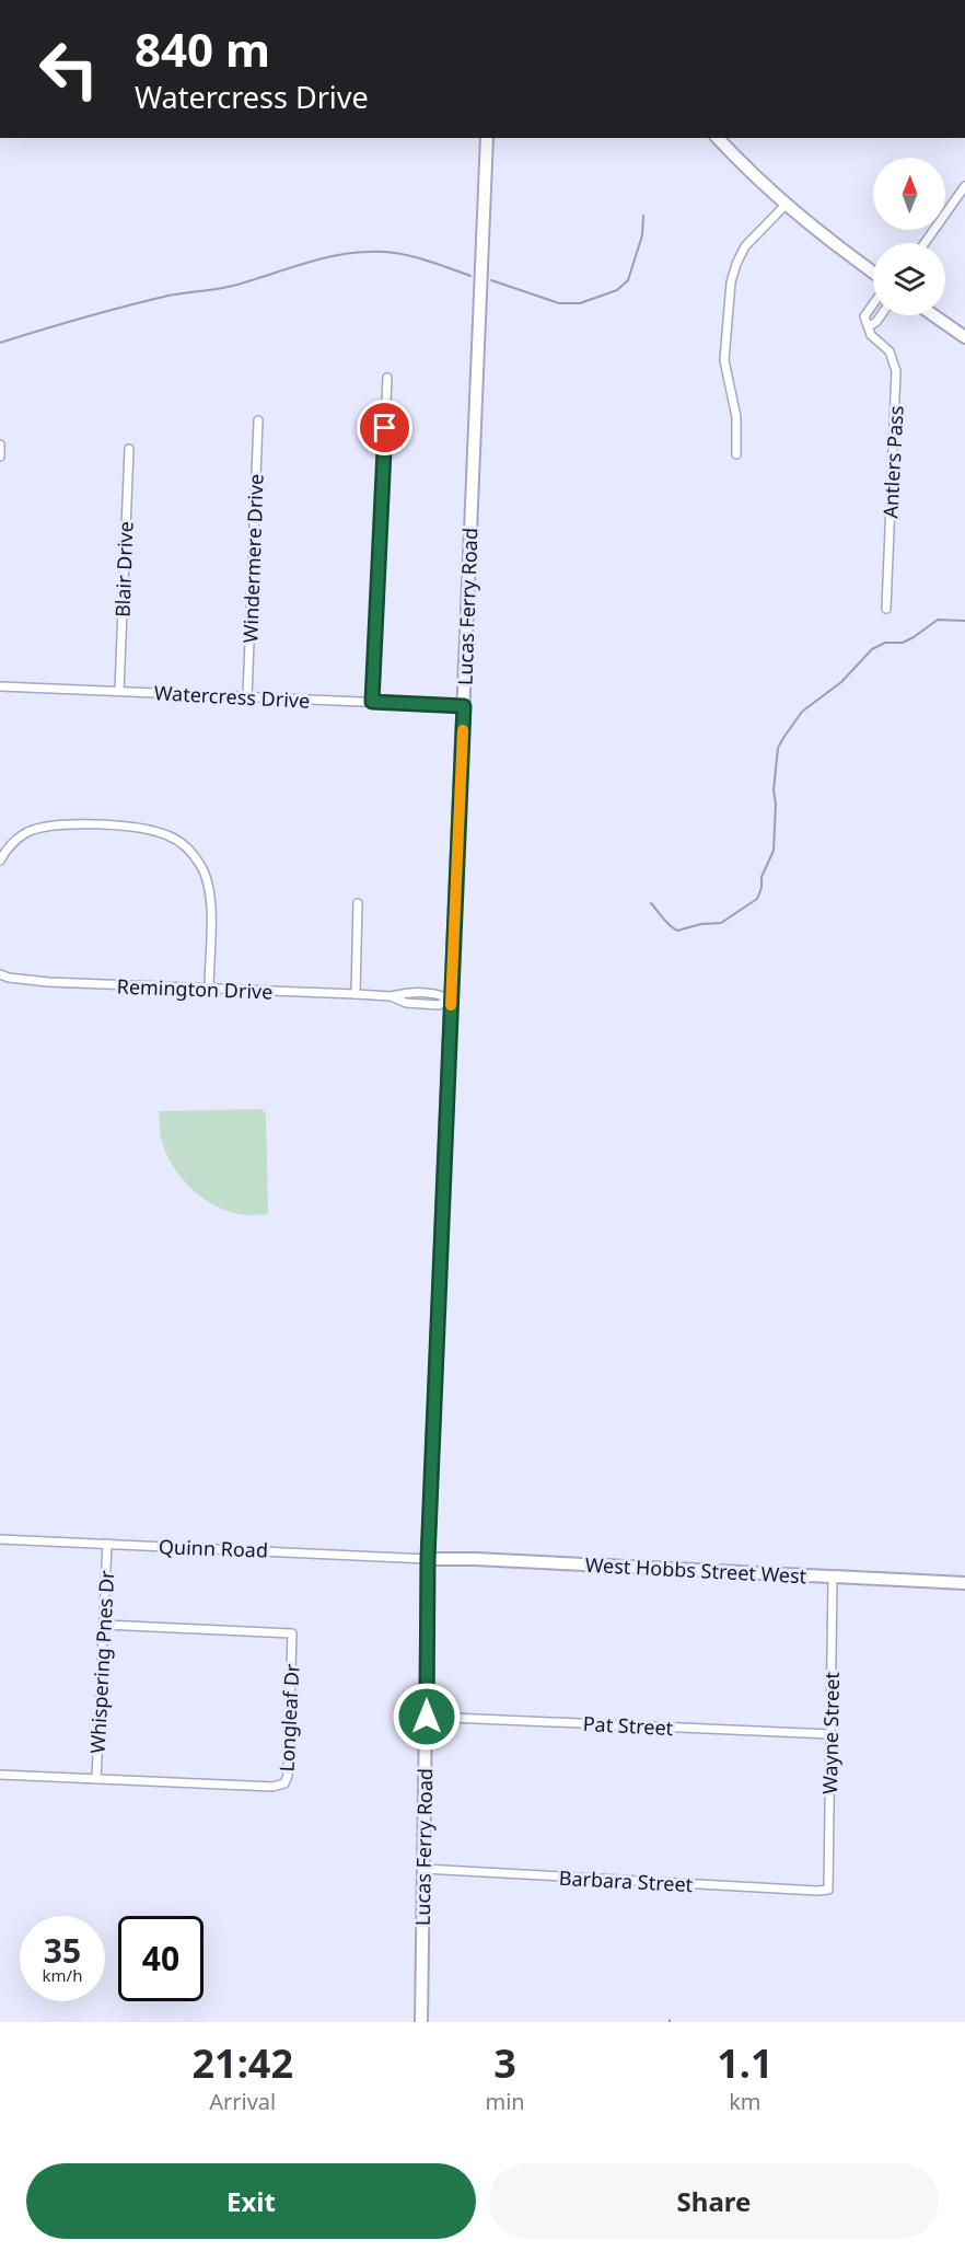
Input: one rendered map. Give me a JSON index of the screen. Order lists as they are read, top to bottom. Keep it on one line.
{"streets":{"street":["Antlers Pass","Windermere Drive","Blair Drive","Lucas Ferry Road","Watercress Drive","Remington Drive","Quinn Road","West Hobbs Street West","Whispering Pnes Dr","Longleaf Dr","Pat Street","Wayne Street","Barbara Street"]},"crossings":[["Windermere Drive","Watercress Drive"],["Blair Drive","Watercress Drive"],["Lucas Ferry Road","Watercress Drive"],["Lucas Ferry Road","Remington Drive"],["Lucas Ferry Road","Quinn Road"],["Lucas Ferry Road","West Hobbs Street West"],["Lucas Ferry Road","Pat Street"],["Lucas Ferry Road","Barbara Street"],["Quinn Road","West Hobbs Street West"],["Quinn Road","Whispering Pnes Dr"],["West Hobbs Street West","Wayne Street"],["Whispering Pnes Dr","Longleaf Dr"],["Pat Street","Wayne Street"],["Wayne Street","Barbara Street"]],"north":"top","page":{"turn":["840 m","Watercress Drive"],"speed":"35 km/h","limit":"40","eta":["21:42","Arrival","3","min","1.1","km"],"buttons":["Exit","Share"]}}
